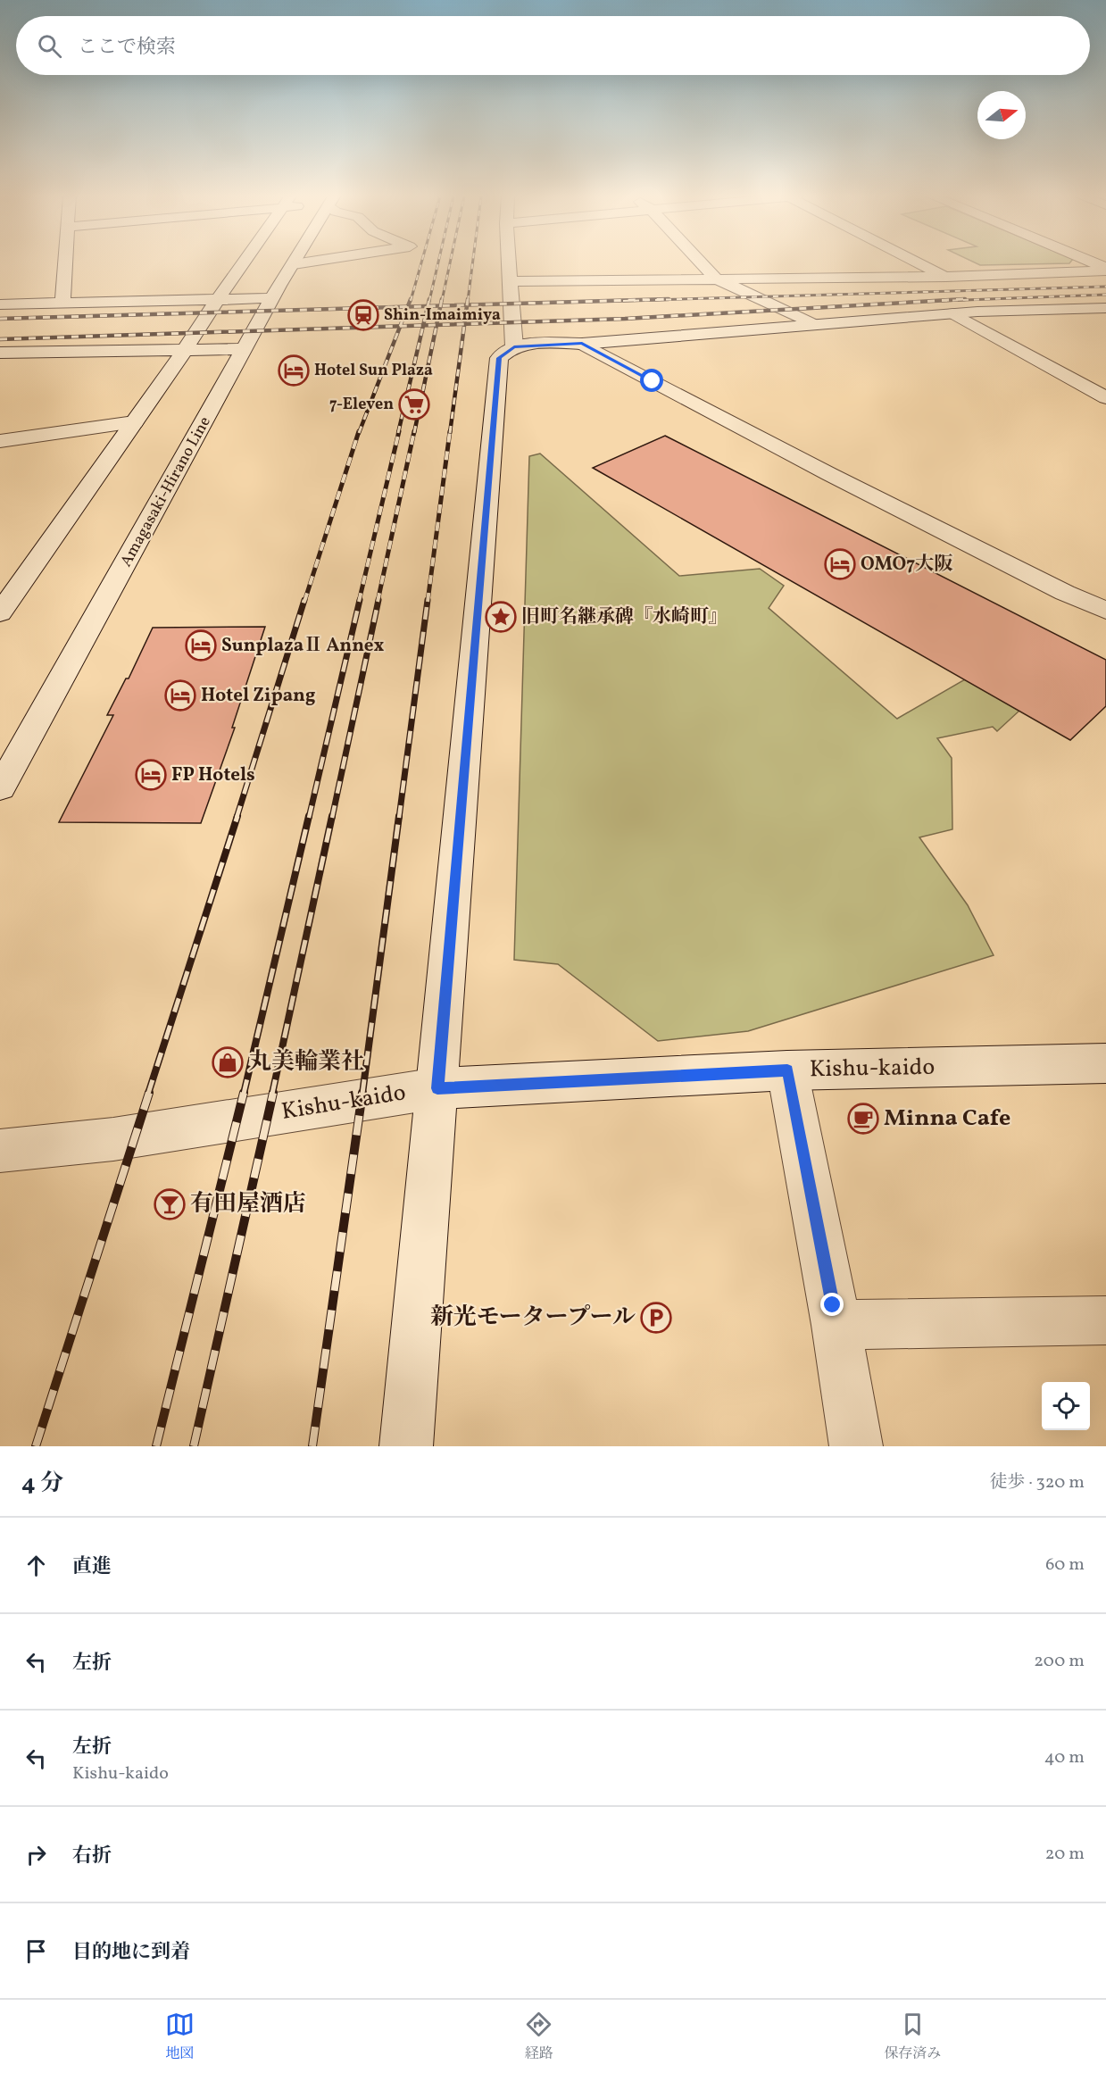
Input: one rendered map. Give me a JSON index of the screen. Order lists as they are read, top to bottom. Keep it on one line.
{"streets":{"street":["Amagasaki-Hirano Line","Kishu-kaido"]},"places":{"station":["Shin-Imaimiya"],"hotel":["Hotel Sun Plaza","OMO7大阪","SunplazaⅡ Annex","Hotel Zipang","FP Hotels"],"supermarket":["7-Eleven"],"place":["旧町名継承碑『水崎町』"],"shop":["丸美輪業社"],"cafe":["Minna Cafe"],"bar":["有田屋酒店"],"parking":["新光モータープール"]},"north":"right","page":{"search":"ここで検索","heading":["4 分","徒歩 · 320 m"],"list":[["直進","60 m"],["左折","200 m"],["左折","Kishu-kaido","40 m"],["右折","20 m"],"目的地に到着"],"nav":["地図","経路","保存済み"]}}
